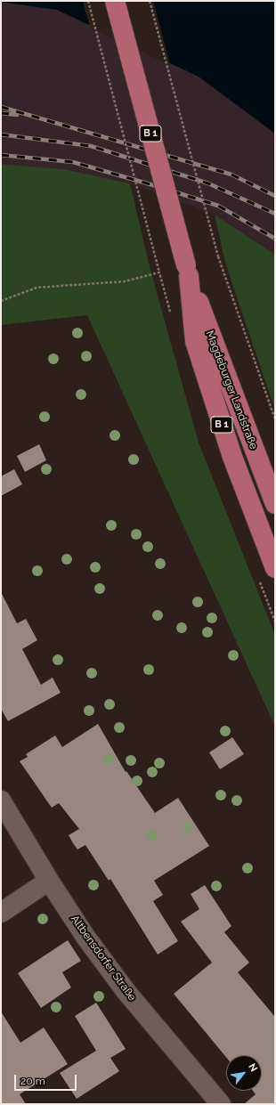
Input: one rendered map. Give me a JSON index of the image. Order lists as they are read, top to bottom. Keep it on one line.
{"streets":{"main road":["B 1","Magdeburger Landstraße"],"street":["Altbensdorfer Straße"]},"scale_bar":"20 m","north":"top right"}
